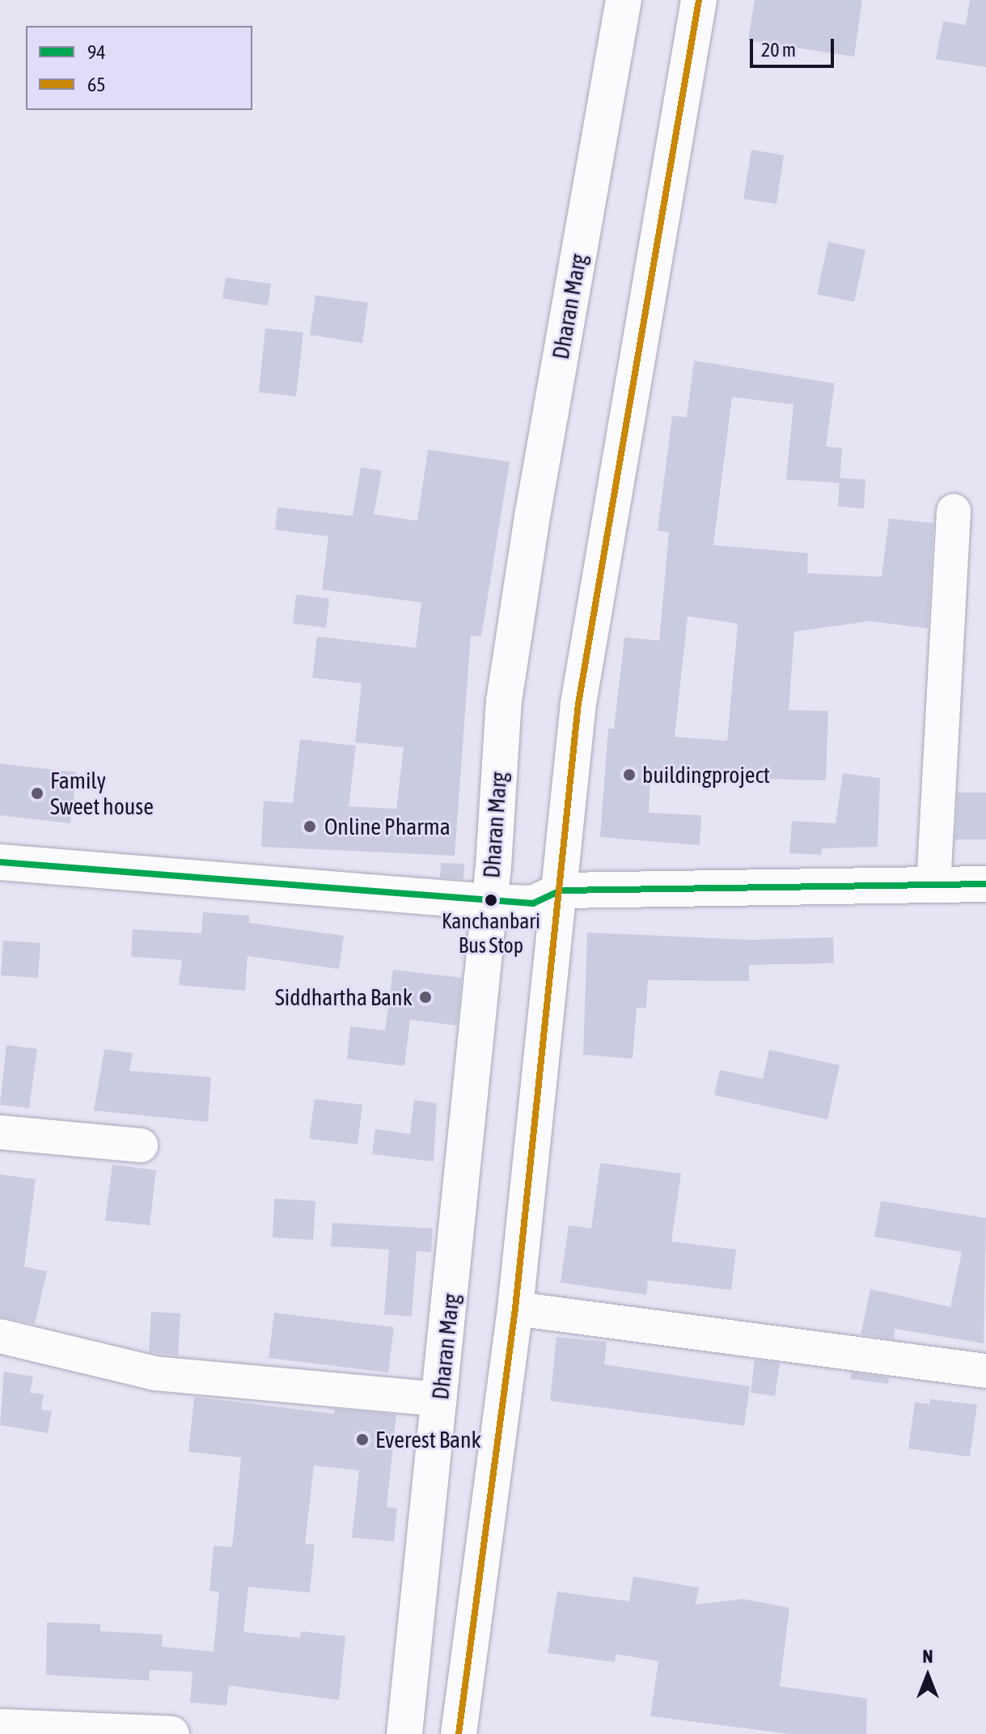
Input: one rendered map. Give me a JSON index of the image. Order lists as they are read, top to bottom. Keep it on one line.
{"streets":{"main road":["Dharan Marg"]},"places":["buildingproject","Family Sweet house","Online Pharma","Kanchanbari Bus Stop","Siddhartha Bank","Everest Bank"],"lines":["transit line 65","transit line 94"],"legend":["94","65"],"scale_bar":"20 m","north":"top"}
